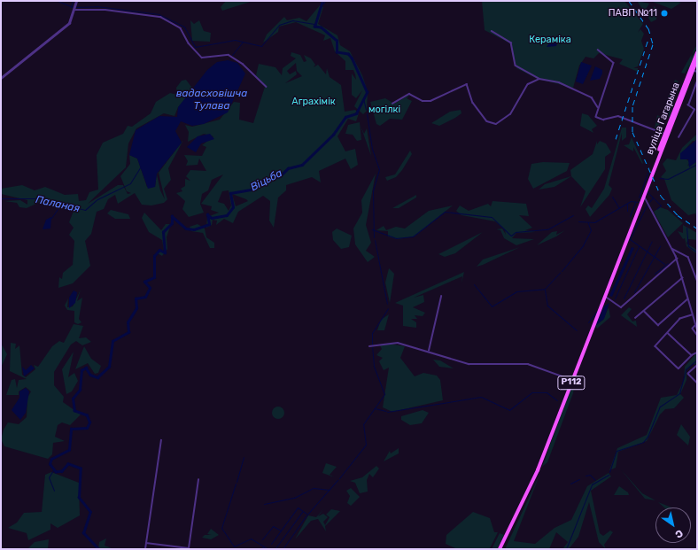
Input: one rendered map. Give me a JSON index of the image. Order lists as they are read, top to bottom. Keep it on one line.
{"streets":{"main road":["вуліца Гагарына","Р112"]},"crossings":[["вуліца Гагарына","Р112"]],"water":["вадасховішча Тулава","Віцьба","Паланая"],"parks":["Кераміка","Аграхімік","могілкі"],"places":["ПАВП №11"],"north":"bottom right"}
